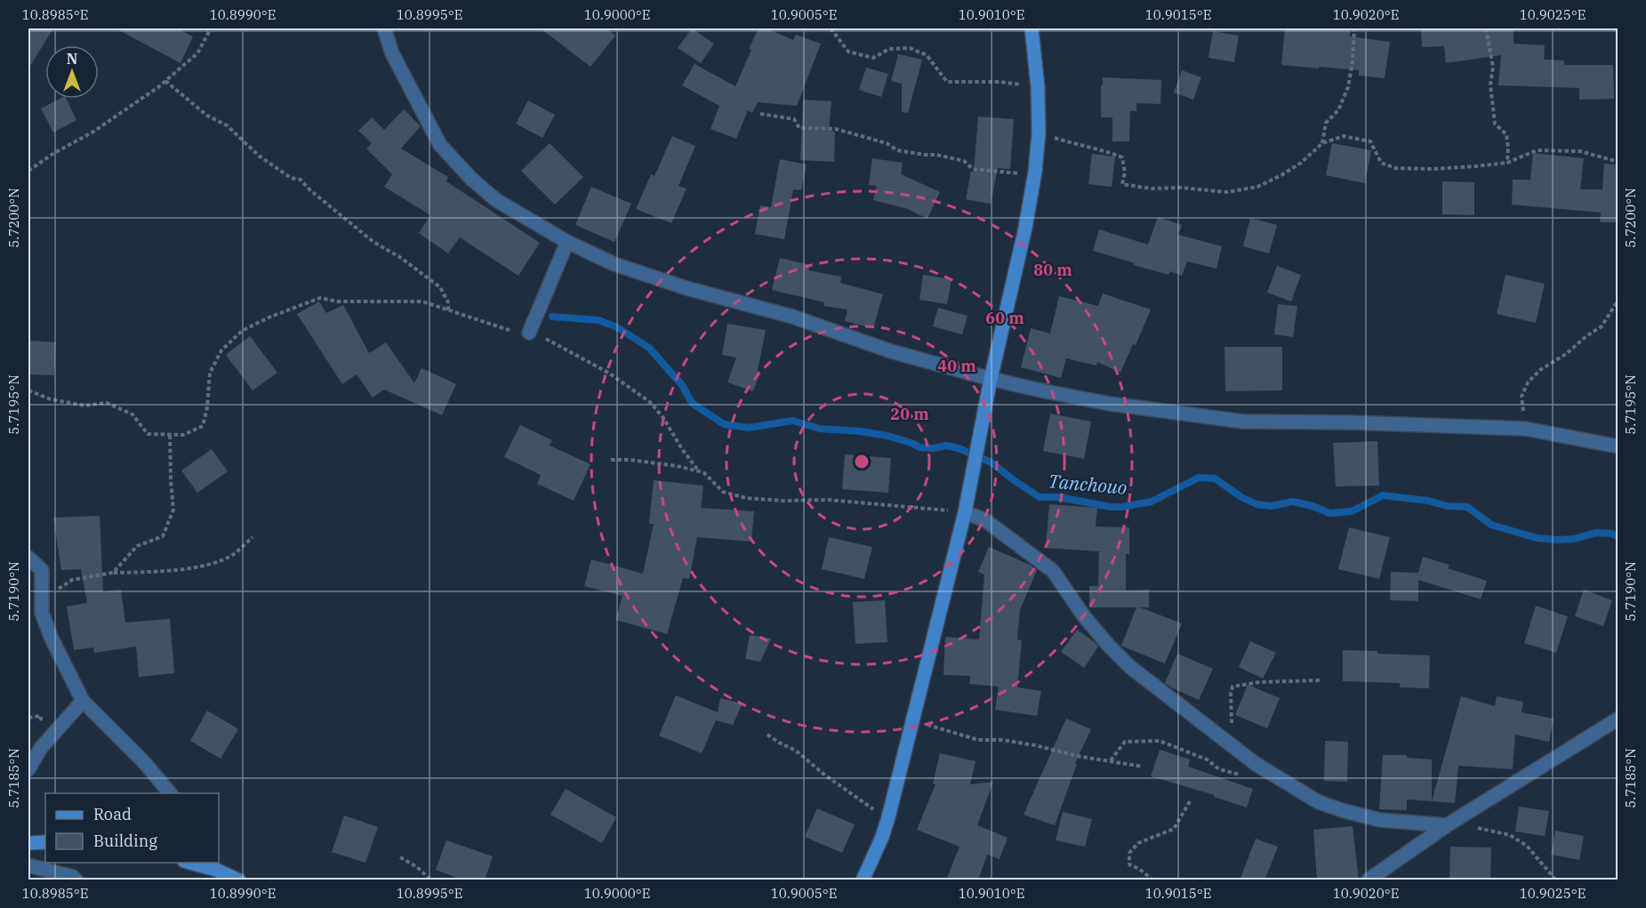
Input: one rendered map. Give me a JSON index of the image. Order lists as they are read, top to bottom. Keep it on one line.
{"water":["Tanchouo"],"legend":["Road","Building"],"north":"top","coordinates":["10.8985°E","10.8990°E","10.8995°E","10.9000°E","10.9005°E","10.9010°E","10.9015°E","10.9020°E","10.9025°E","5.7200°N","5.7195°N","5.7190°N","5.7185°N"],"rings":["80 m","60 m","40 m","20 m"]}
